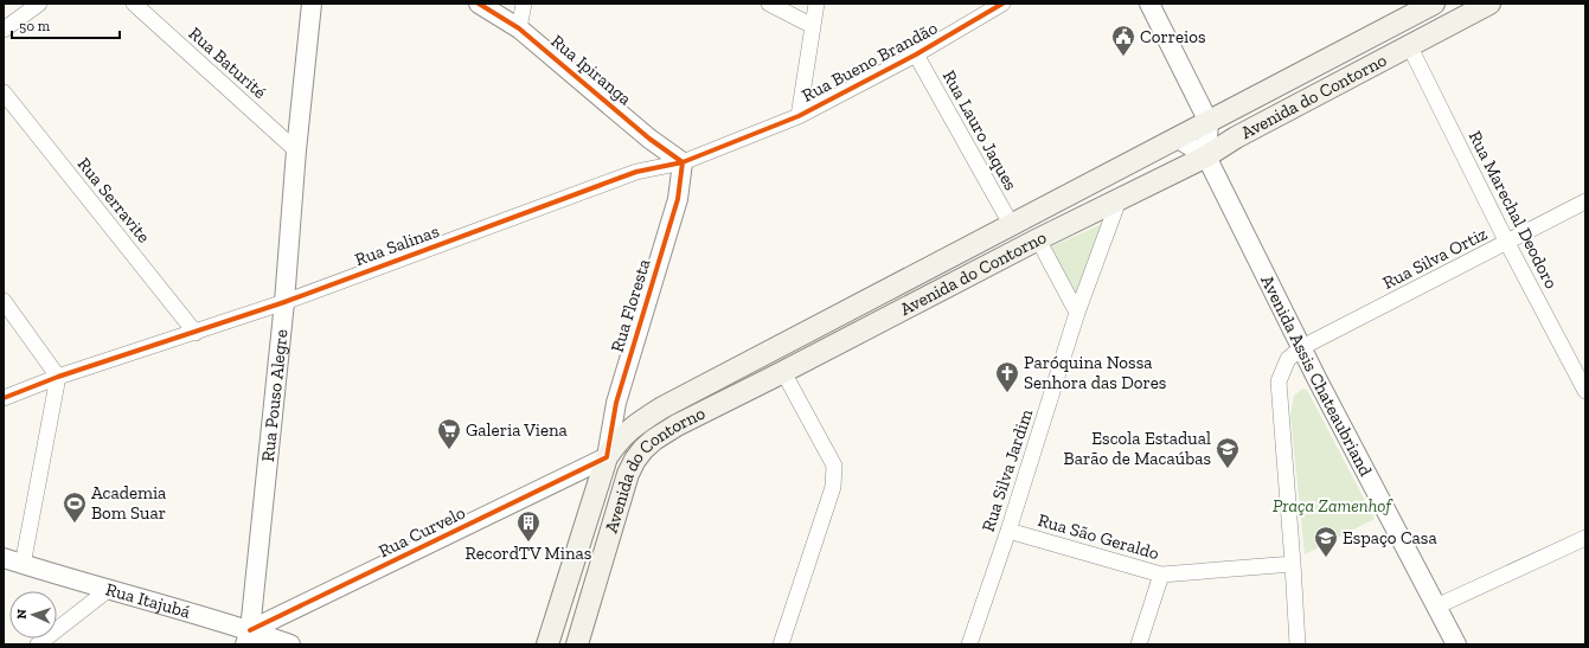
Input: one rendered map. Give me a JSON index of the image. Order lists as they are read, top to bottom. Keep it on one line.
{"streets":{"main road":["Avenida do Contorno"],"street":["Rua Bueno Brandão","Rua Baturité","Rua Ipiranga","Rua Lauro Jaques","Rua Serravite","Rua Marechal Deodoro","Rua Salinas","Rua Silva Ortiz","Rua Floresta","Avenida Assis Chateaubriand","Rua Pouso Alegre","Rua Silva Jardim","Rua Curvelo","Rua São Geraldo","Rua Itajubá"]},"crossings":[["Rua Bueno Brandão","Rua Lauro Jaques"],["Rua Bueno Brandão","Rua Salinas"],["Rua Baturité","Rua Pouso Alegre"],["Rua Ipiranga","Rua Salinas"],["Rua Ipiranga","Rua Floresta"],["Avenida do Contorno","Rua Lauro Jaques"],["Avenida do Contorno","Rua Marechal Deodoro"],["Avenida do Contorno","Rua Floresta"],["Avenida do Contorno","Avenida Assis Chateaubriand"],["Avenida do Contorno","Rua Silva Jardim"],["Avenida do Contorno","Rua Curvelo"],["Rua Serravite","Rua Salinas"],["Rua Marechal Deodoro","Rua Silva Ortiz"],["Rua Salinas","Rua Floresta"],["Rua Salinas","Rua Pouso Alegre"],["Rua Silva Ortiz","Avenida Assis Chateaubriand"],["Rua Silva Ortiz","Rua São Geraldo"],["Rua Floresta","Rua Curvelo"],["Rua Pouso Alegre","Rua Curvelo"],["Rua Pouso Alegre","Rua Itajubá"],["Rua Silva Jardim","Rua São Geraldo"],["Rua Curvelo","Rua Itajubá"]],"parks":["Praça Zamenhof"],"places":{"public building":["Correios"],"church":["Paróquina Nossa Senhora das Dores"],"supermarket":["Galeria Viena"],"school or university":["Escola Estadual Barão de Macaúbas","Espaço Casa"],"sports":["Academia Bom Suar"],"building":["RecordTV Minas"]},"scale_bar":"50 m","north":"left"}
